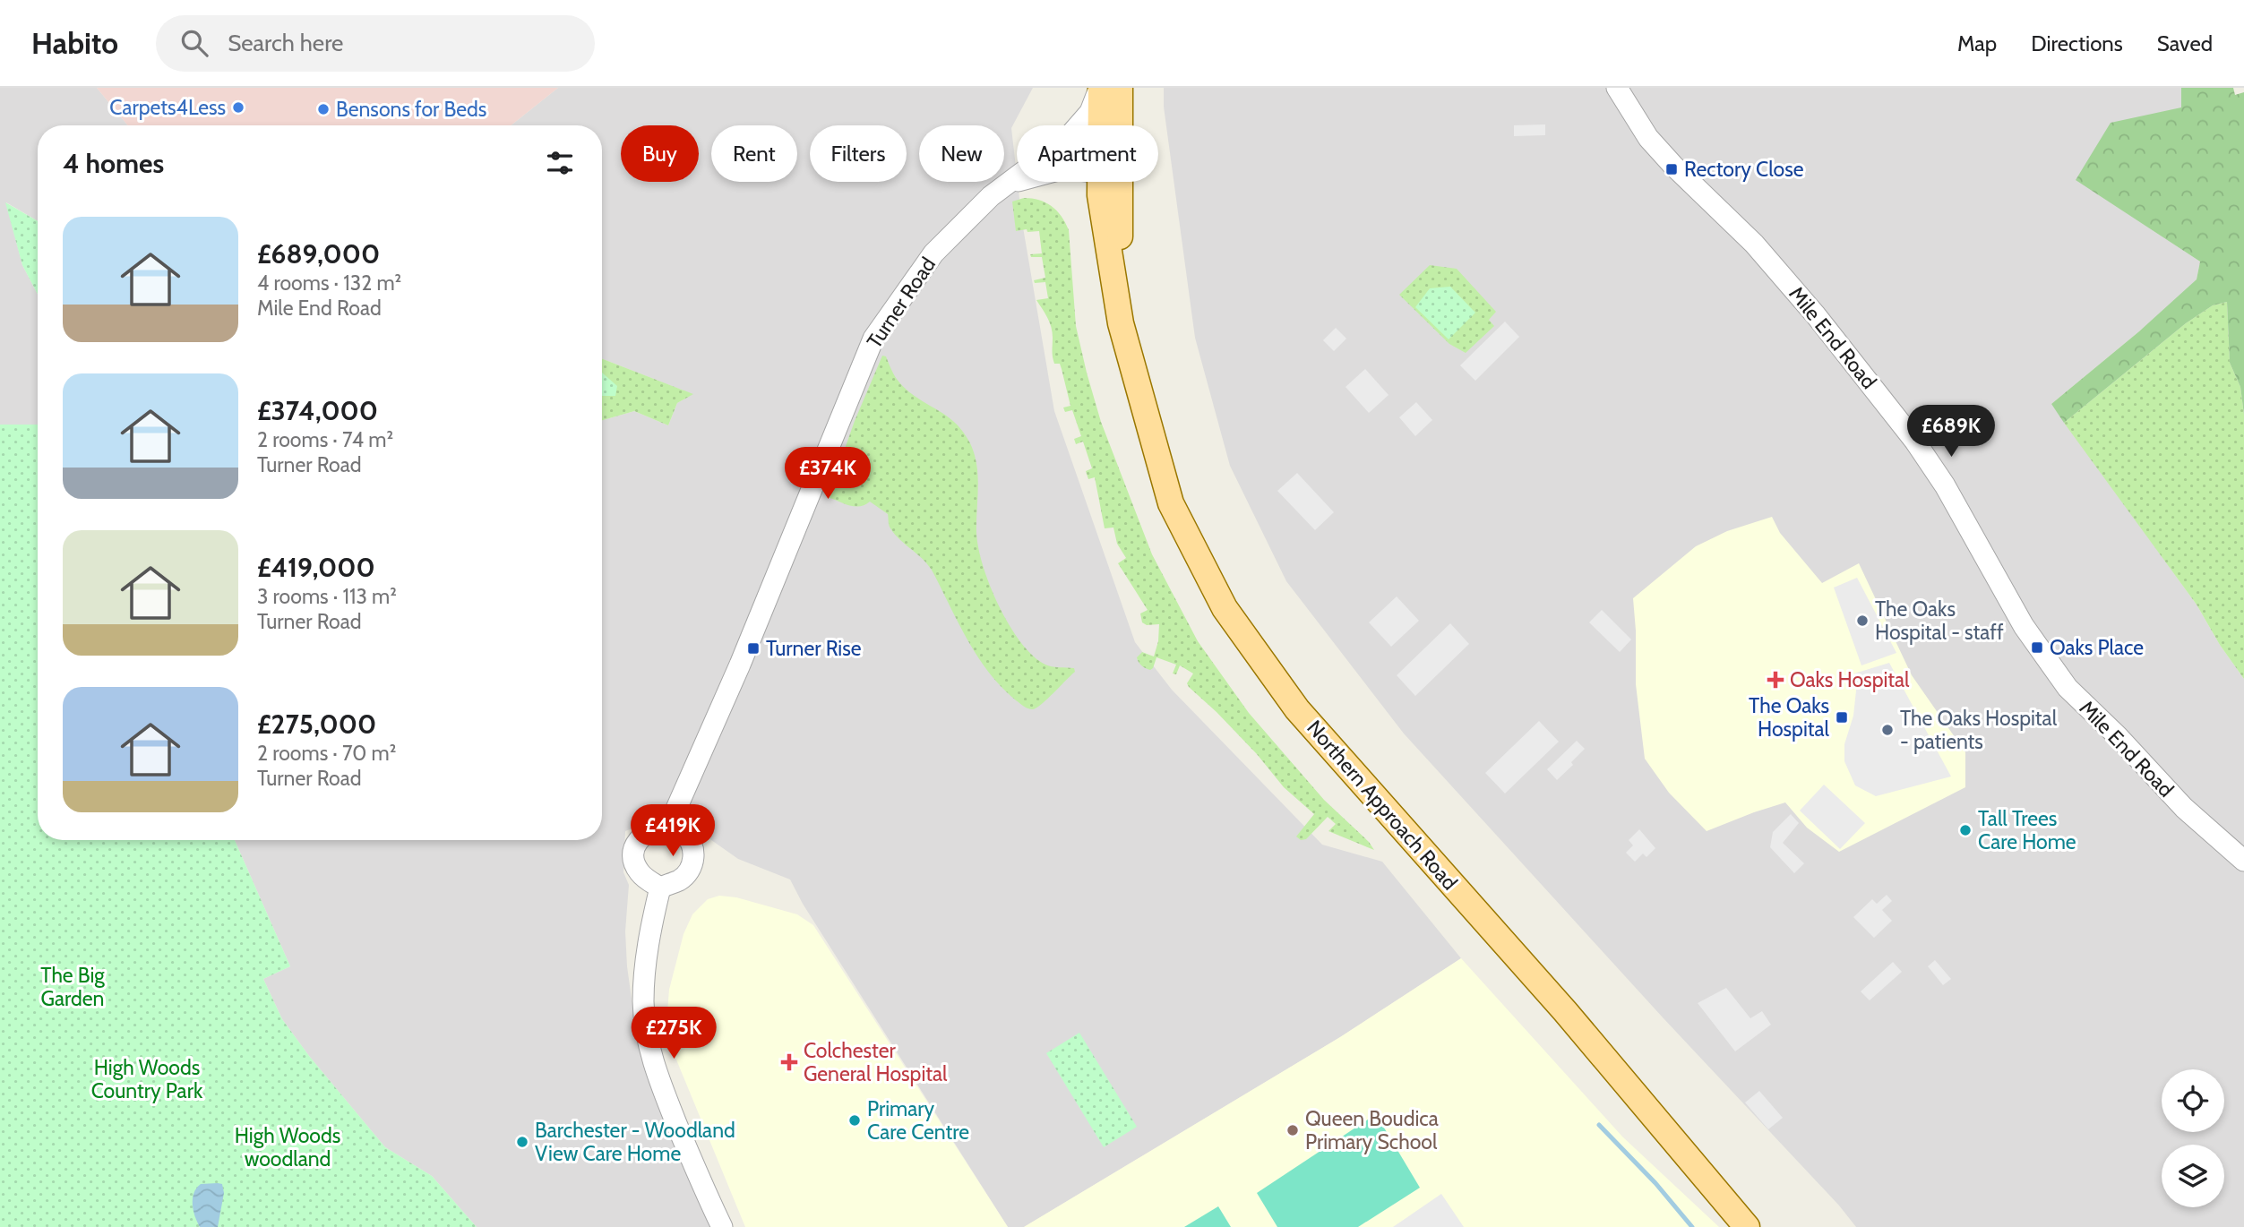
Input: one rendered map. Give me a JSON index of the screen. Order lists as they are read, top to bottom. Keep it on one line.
{"streets":{"main road":["Northern Approach Road"],"street":["Turner Road","Mile End Road"]},"crossings":[["Turner Road","Northern Approach Road"]],"parks":["The Big Garden","High Woods Country Park","High Woods woodland"],"places":{"other":["Carpets4Less","Bensons for Beds","The Oaks Hospital - staff","The Oaks Hospital - patients","Tall Trees Care Home","Primary Care Centre","Queen Boudica Primary School","Barchester - Woodland View Care Home"],"transit":["Rectory Close","Oaks Place","Turner Rise","The Oaks Hospital"],"health":["Oaks Hospital","Colchester General Hospital"]},"page":{"header":"Habito","search":"Search here","nav":["Map","Directions","Saved"],"chip":["Buy","Rent","Filters","New","Apartment"],"heading":"4 homes","list":[{"name":"£689,000","note":"4 rooms · 132 m² · Mile End Road"},{"name":"£374,000","note":"2 rooms · 74 m² · Turner Road"},{"name":"£419,000","note":"3 rooms · 113 m² · Turner Road"},{"name":"£275,000","note":"2 rooms · 70 m² · Turner Road"}],"price":["£689K","£374K","£419K","£275K"]}}
